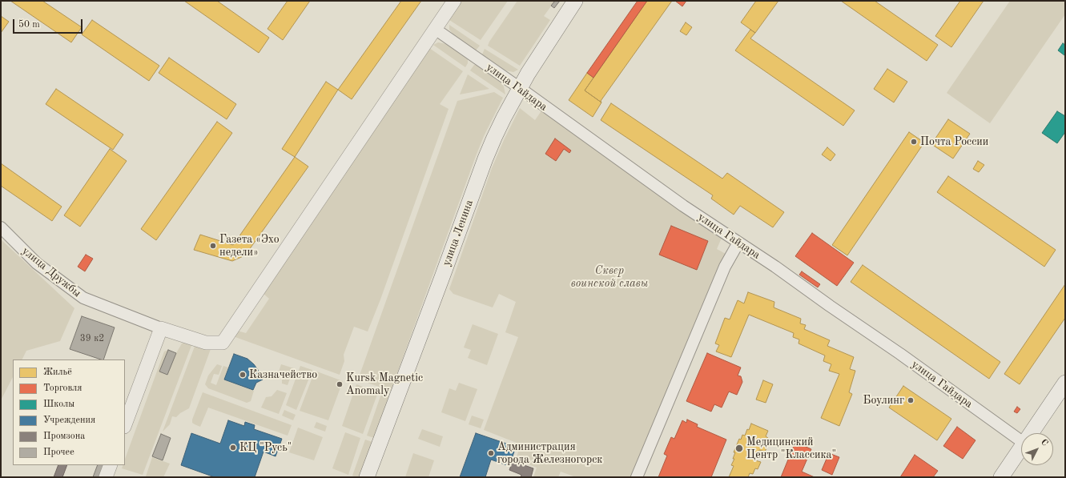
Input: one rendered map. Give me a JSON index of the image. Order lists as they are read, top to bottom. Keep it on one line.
{"streets":{"main road":["улица Ленина"],"street":["улица Гайдара","улица Дружбы"]},"crossings":[["улица Гайдара","улица Ленина"]],"parks":["Сквер воинской славы"],"places":["Почта России","Газета «Эхо недели»","Казначейство","Kursk Magnetic Anomaly","Боулинг","КЦ \"Русь\"","Медицинский Центр \"Классика\"","Администрация города Железногорск"],"house_numbers":["39 к2"],"legend":["Жильё","Торговля","Школы","Учреждения","Промзона","Прочее"],"scale_bar":"50 m","north":"top right"}
